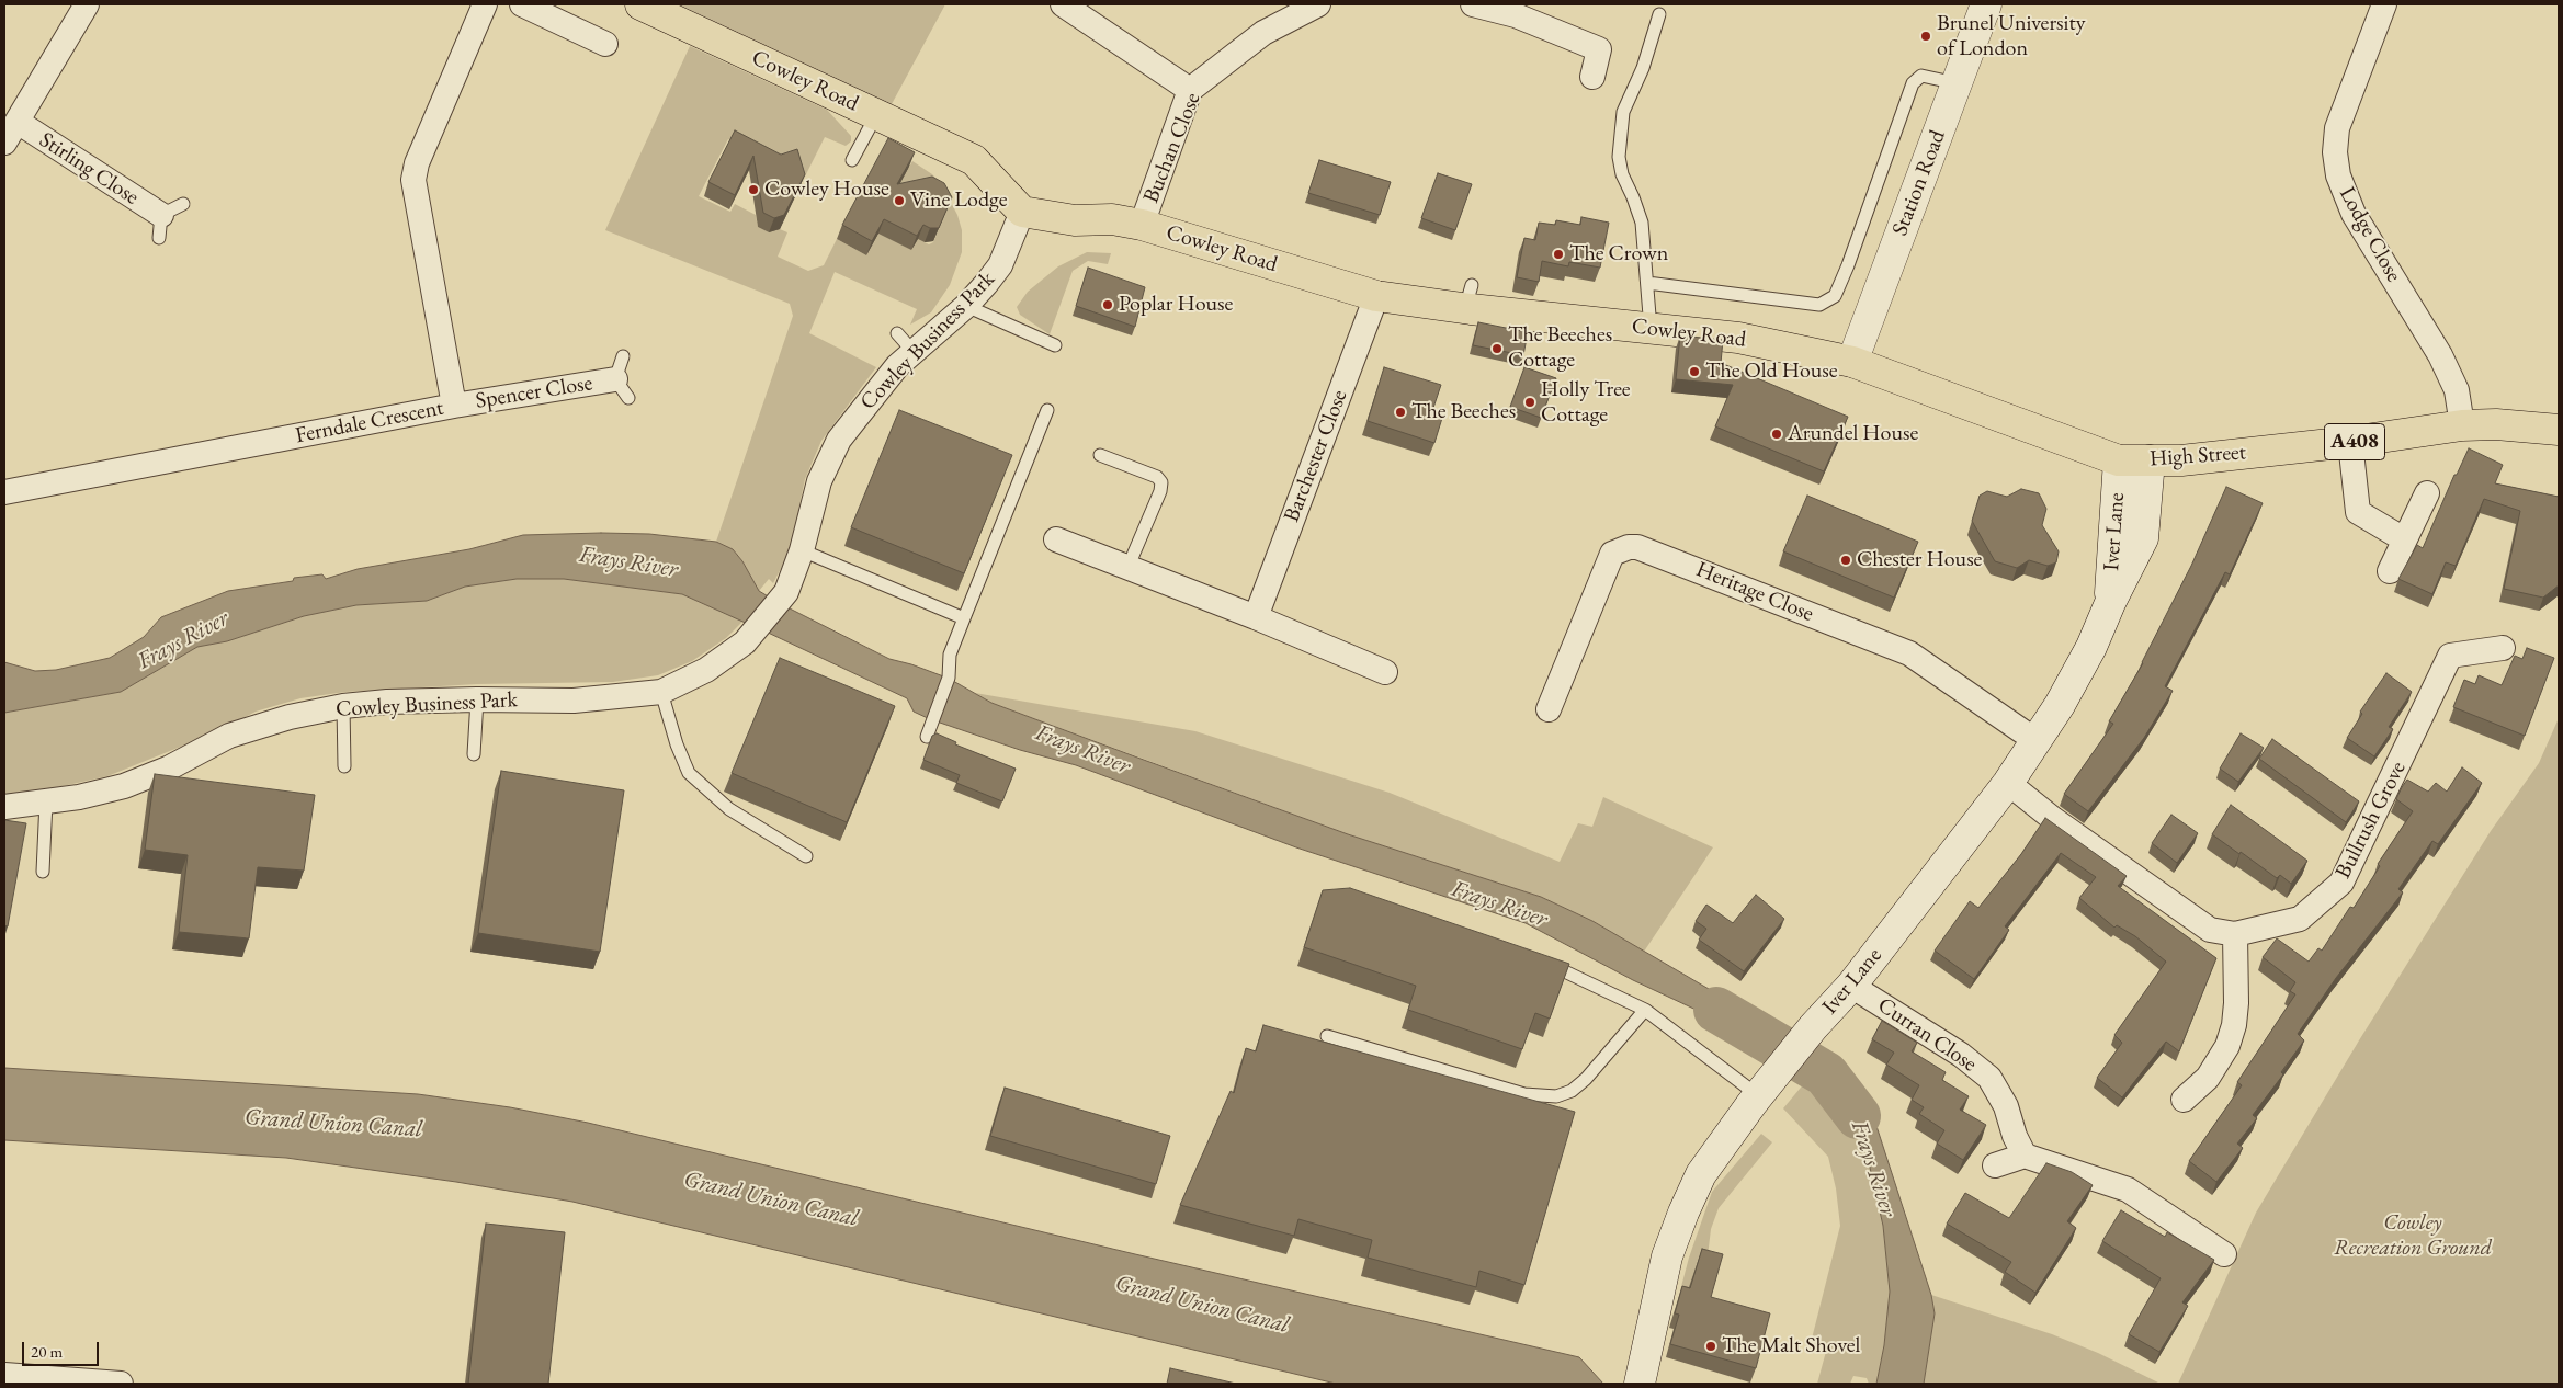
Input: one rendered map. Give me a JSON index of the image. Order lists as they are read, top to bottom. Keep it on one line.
{"streets":{"main road":["Cowley Road","Station Road","A408","High Street","Iver Lane"],"street":["Buchan Close","Stirling Close","Lodge Close","Cowley Business Park","Spencer Close","Ferndale Crescent","Barchester Close","Heritage Close","Bullrush Grove","Curran Close"]},"crossings":[["Cowley Road","Buchan Close"],["Cowley Road","Station Road"],["Cowley Road","Cowley Business Park"],["Cowley Road","Barchester Close"],["Cowley Road","High Street"],["Station Road","High Street"],["Lodge Close","High Street"],["Spencer Close","Ferndale Crescent"],["High Street","Iver Lane"],["Iver Lane","Heritage Close"],["Iver Lane","Bullrush Grove"],["Iver Lane","Curran Close"]],"water":["Frays River","Grand Union Canal"],"parks":["Cowley Recreation Ground"],"places":["Brunel University of London","Cowley House","Vine Lodge","The Crown","Poplar House","The Beeches Cottage","The Old House","Holly Tree Cottage","The Beeches","Arundel House","Chester House","The Malt Shovel"],"scale_bar":"20 m"}
